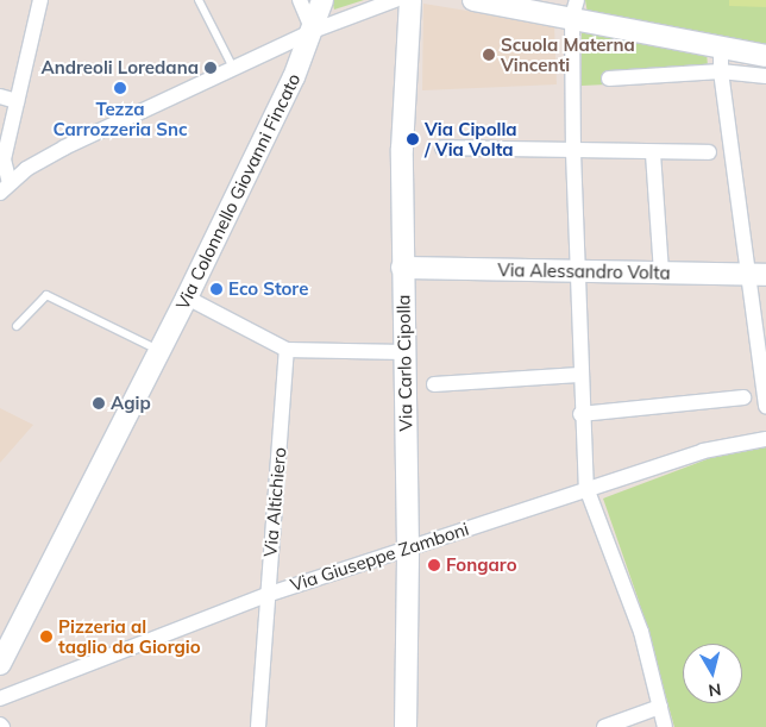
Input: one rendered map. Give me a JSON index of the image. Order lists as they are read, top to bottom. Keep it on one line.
{"streets":{"street":["Via Colonnello Giovanni Fincato","Via Alessandro Volta","Via Carlo Cipolla","Via Altichiero","Via Giuseppe Zamboni"]},"crossings":[["Via Alessandro Volta","Via Carlo Cipolla"],["Via Carlo Cipolla","Via Giuseppe Zamboni"],["Via Altichiero","Via Giuseppe Zamboni"]],"places":["Scuola Materna Vincenti","Andreoli Loredana","Tezza Carrozzeria Snc","Via Cipolla / Via Volta","Eco Store","Agip","Fongaro","Pizzeria al taglio da Giorgio"],"north":"bottom"}
